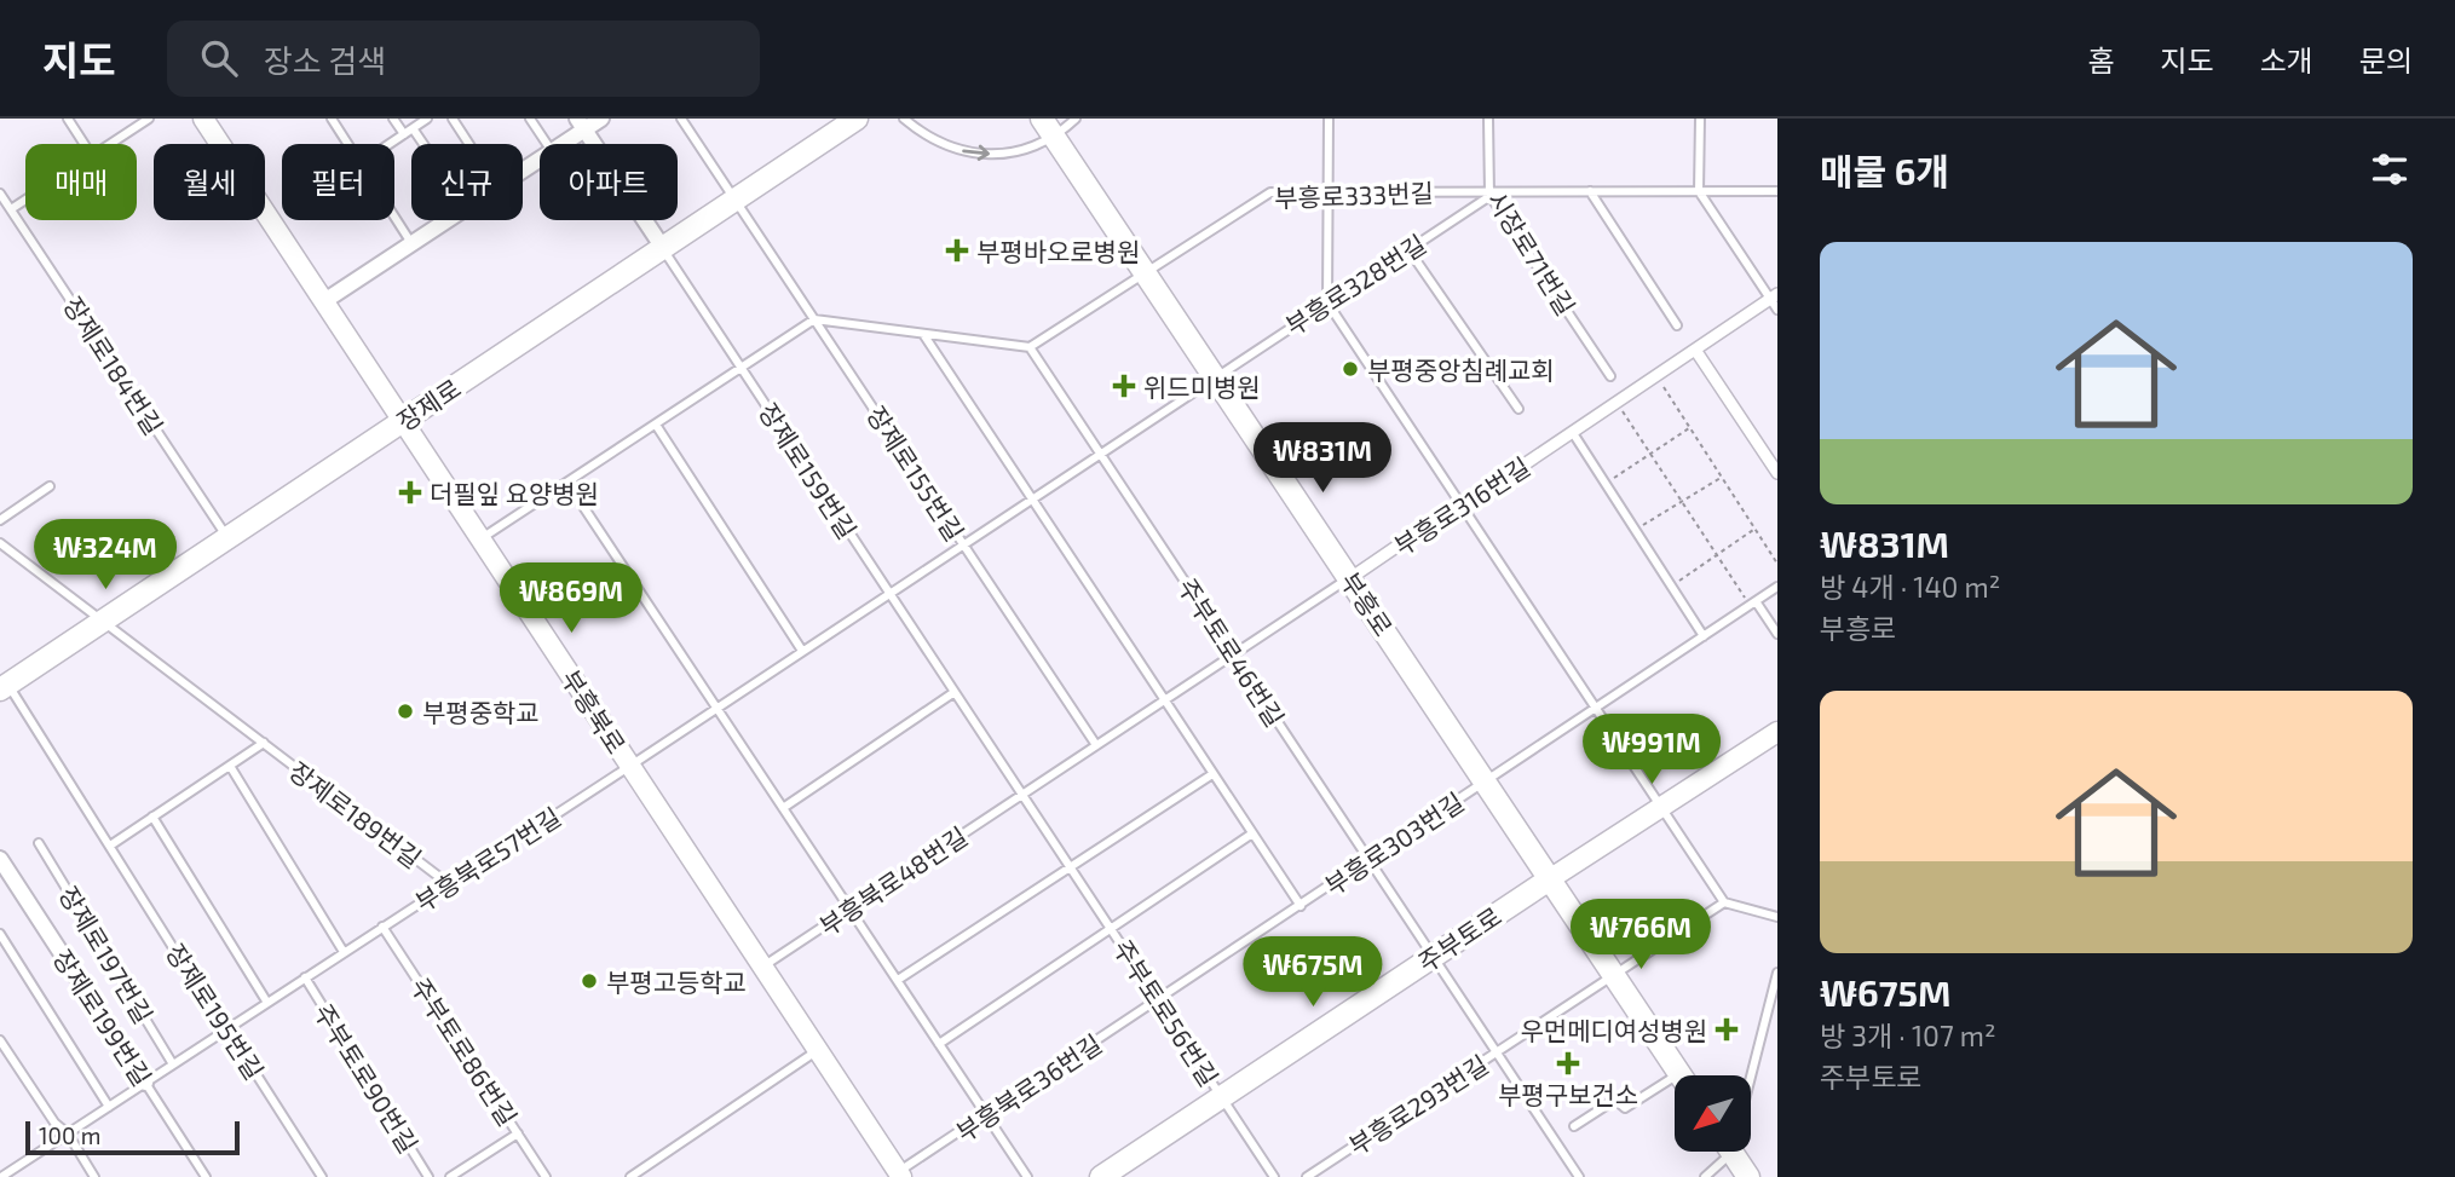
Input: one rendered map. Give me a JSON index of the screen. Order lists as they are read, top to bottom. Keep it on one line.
{"streets":{"main road":["장제로","부흥로","주부토로"],"street":["부흥로316번길","부흥북로","장제로199번길"],"lane":["부흥로333번길","시장로71번길","부흥로328번길","장제로184번길","장제로159번길","장제로155번길","주부토로46번길","장제로189번길","부흥로303번길","부흥북로57번길","부흥북로48번길","장제로197번길","장제로195번길","주부토로56번길","주부토로86번길","주부토로90번길","부흥북로36번길","부흥로293번길"]},"crossings":[["부흥로333번길","시장로71번길"],["부흥로333번길","부흥로328번길"],["부흥로333번길","부흥로"],["부흥로333번길","주부토로46번길"],["시장로71번길","부흥로328번길"],["부흥로328번길","장제로159번길"],["부흥로328번길","장제로155번길"],["부흥로328번길","부흥로"],["부흥로328번길","주부토로46번길"],["부흥로328번길","부흥로303번길"],["부흥로328번길","부흥북로57번길"],["장제로184번길","장제로"],["장제로","장제로159번길"],["장제로","장제로155번길"],["장제로","부흥북로"],["장제로","장제로189번길"],["장제로","장제로195번길"],["장제로159번길","부흥북로57번길"],["장제로159번길","부흥북로48번길"],["장제로159번길","주부토로56번길"],["장제로155번길","부흥북로48번길"],["부흥로316번길","부흥로"],["부흥로316번길","부흥북로48번길"],["부흥로","부흥로303번길"],["부흥로","부흥북로48번길"],["부흥로","주부토로"],["부흥로","부흥로293번길"],["주부토로46번길","부흥로303번길"],["주부토로46번길","부흥북로48번길"],["주부토로46번길","주부토로"],["주부토로46번길","부흥로293번길"],["부흥북로","부흥북로57번길"],["부흥북로","부흥북로48번길"],["부흥북로","부흥북로36번길"],["장제로189번길","부흥북로57번길"],["부흥로303번길","부흥북로48번길"],["부흥로303번길","주부토로56번길"],["부흥로303번길","부흥북로36번길"],["부흥북로57번길","장제로197번길"],["부흥북로57번길","장제로195번길"],["부흥북로57번길","장제로199번길"],["부흥북로57번길","주부토로86번길"],["부흥북로57번길","주부토로90번길"],["부흥북로48번길","주부토로56번길"],["주부토로","주부토로56번길"],["주부토로56번길","부흥북로36번길"]],"places":{"health":["부평바오로병원","위드미병원","더필잎 요양병원","우먼메디여성병원","부평구보건소"],"other":["부평중앙침례교회","부평중학교","부평고등학교"]},"scale_bar":"100 m","north":"bottom left","page":{"header":"지도","search":"장소 검색","nav":["홈","지도","소개","문의"],"heading":"매물 6개","chip":["매매","월세","필터","신규","아파트"],"list":[{"name":"₩831M","note":"방 4개 · 140 m² · 부흥로"},{"name":"₩675M","note":"방 3개 · 107 m² · 주부토로"}],"price":["₩831M","₩324M","₩869M","₩991M","₩766M","₩675M"],"scale":"100 m"}}
